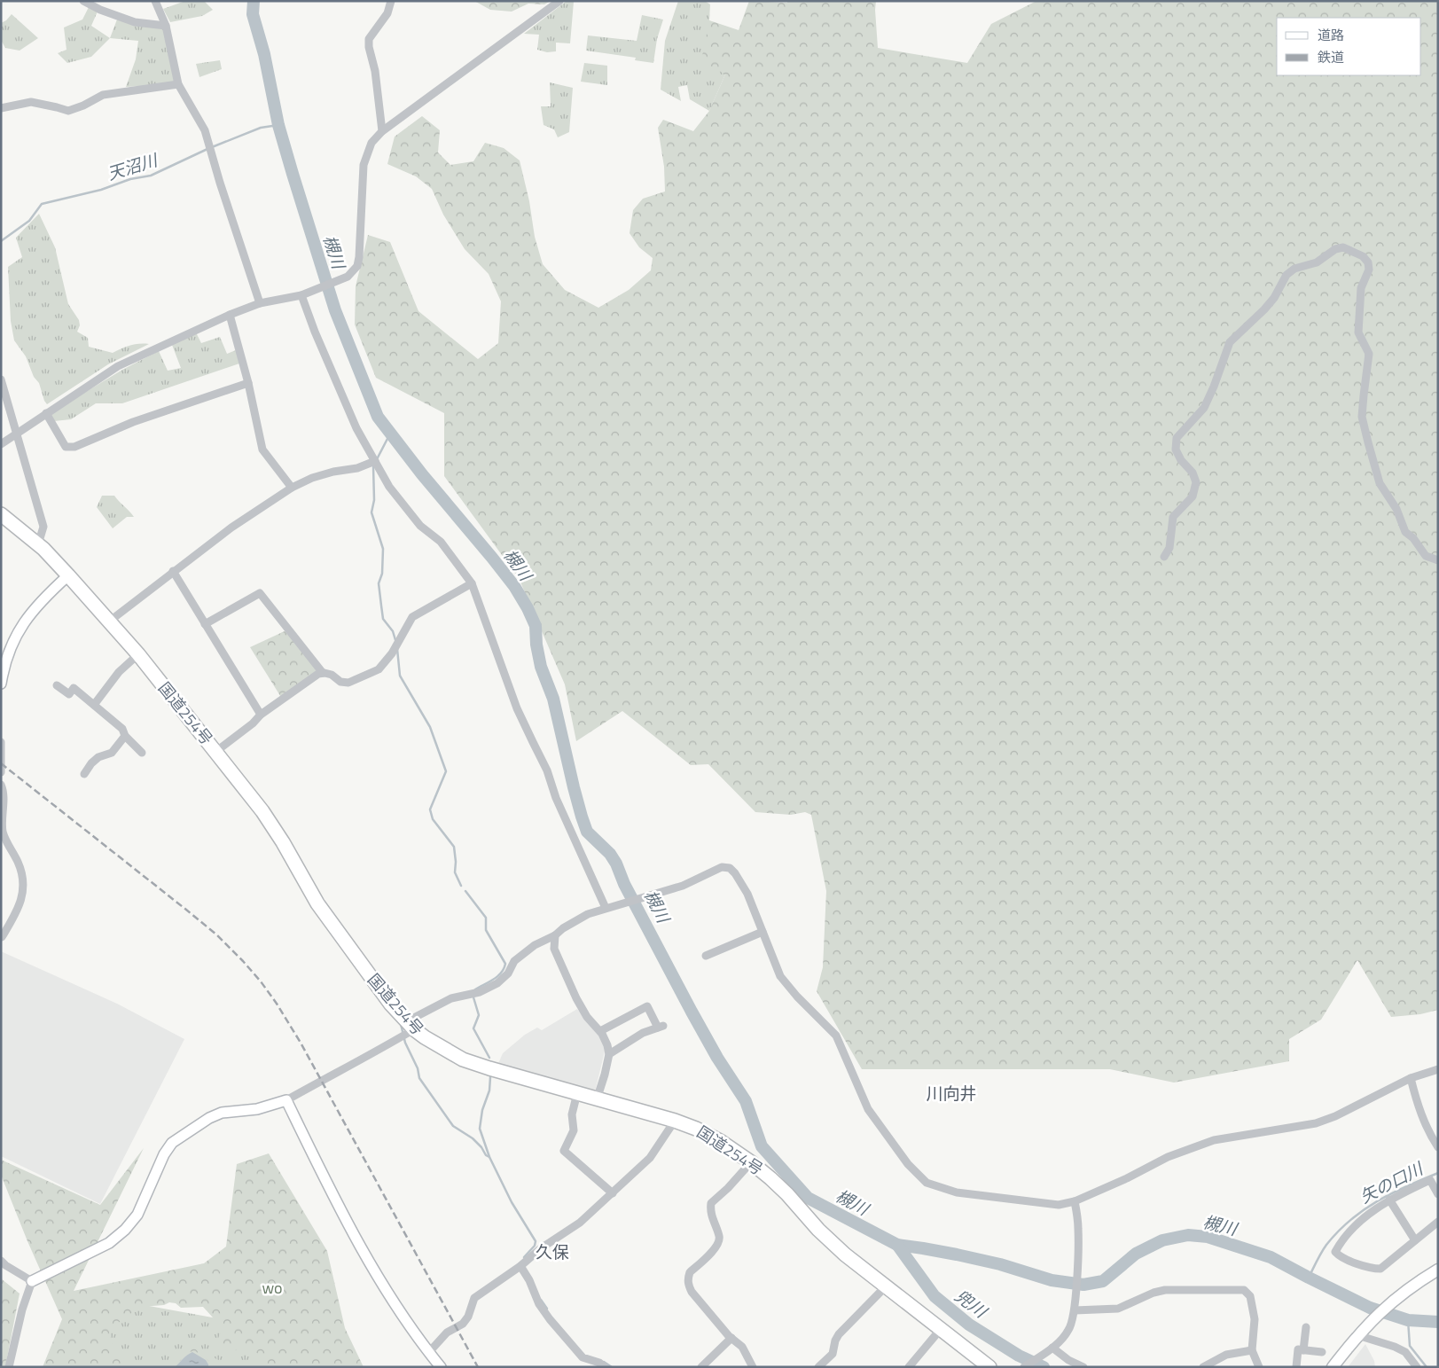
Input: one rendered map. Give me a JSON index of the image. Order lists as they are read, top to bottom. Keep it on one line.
{"streets":{"highway":["国道254号"]},"districts":["川向井","久保"],"water":["天沼川","槻川","矢の口川","兜川"],"parks":["wo"],"legend":["道路","鉄道"]}
